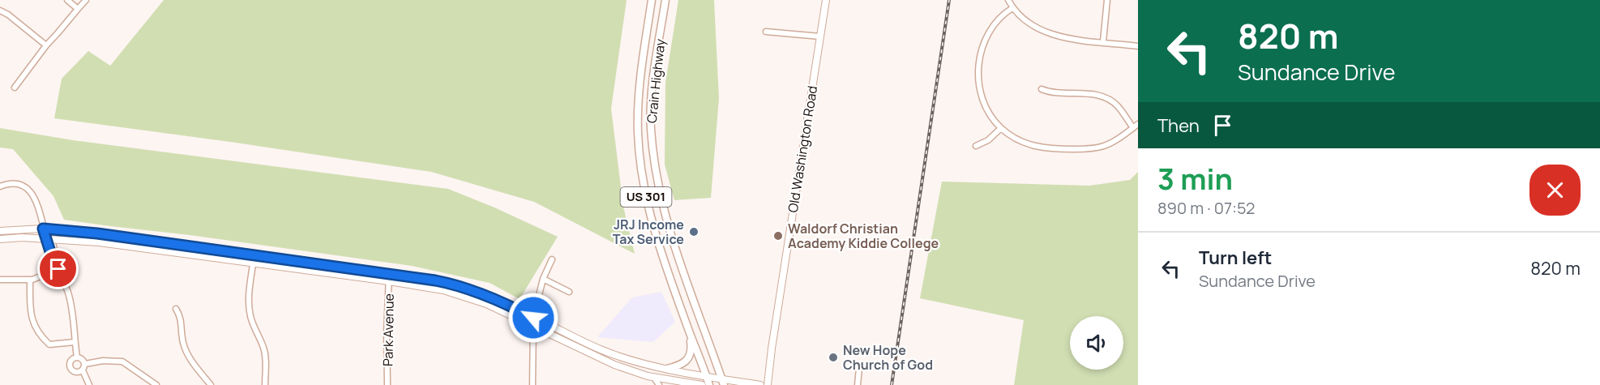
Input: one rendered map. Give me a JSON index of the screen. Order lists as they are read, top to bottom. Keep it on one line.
{"streets":{"highway":["Crain Highway","US 301"],"main road":["Old Washington Road"],"street":["Park Avenue"]},"places":["JRJ Income Tax Service","Waldorf Christian Academy Kiddie College","New Hope Church of God"],"page":{"turn":["820 m","Sundance Drive"],"then":"Then","heading":["3 min","890 m · 07:52"],"list":[{"name":"Turn left","note":"Sundance Drive","value":"820 m"}]}}
